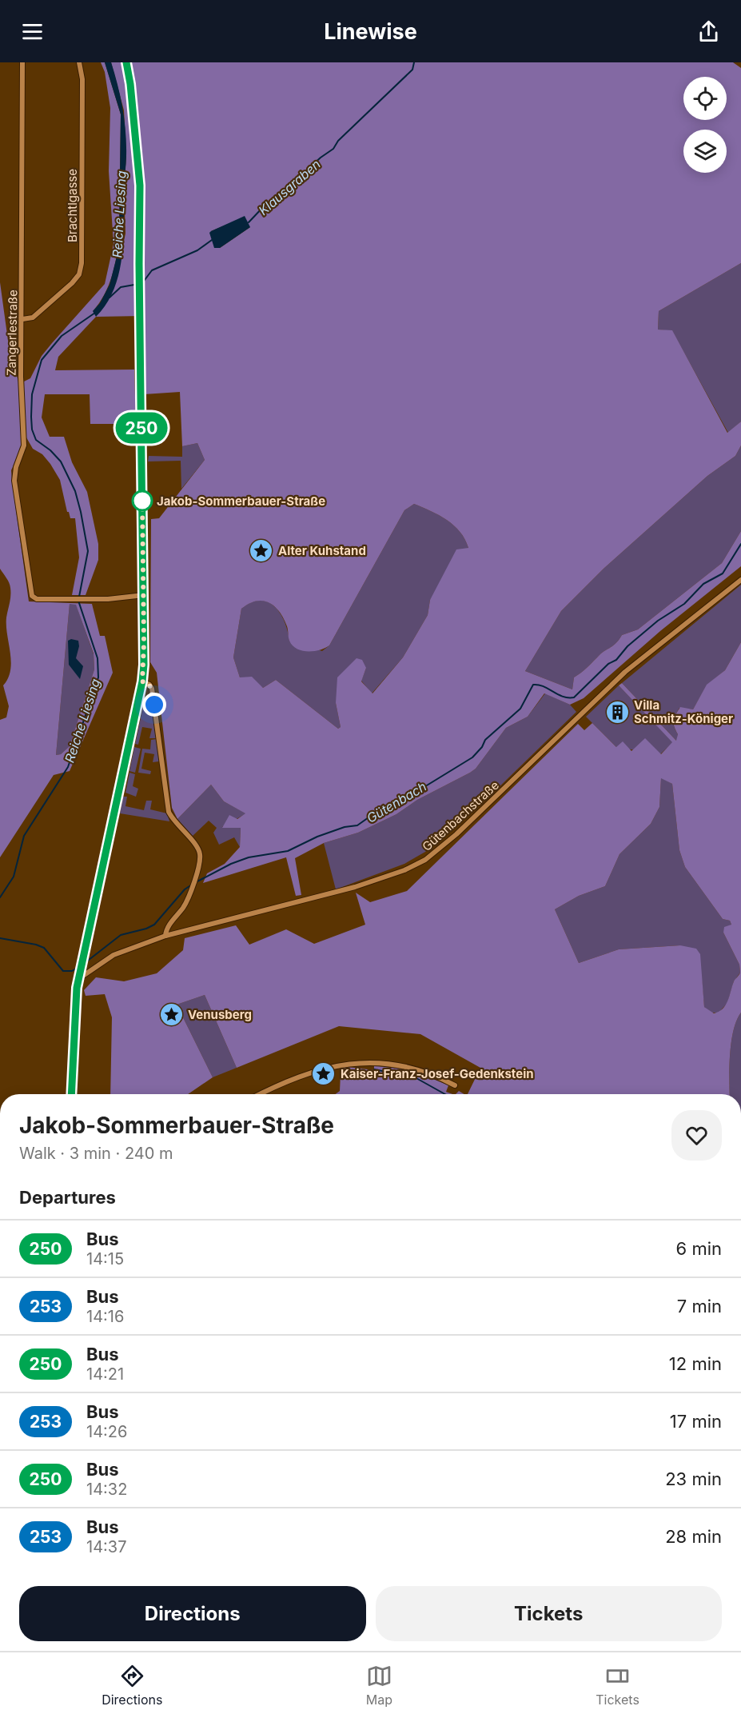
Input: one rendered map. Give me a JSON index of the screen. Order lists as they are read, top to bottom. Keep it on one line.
{"streets":{"street":["Brachtlgasse","Zangerlestraße","Gütenbachstraße"]},"crossings":[["Brachtlgasse","Zangerlestraße"]],"water":["Klausgraben","Reiche Liesing","Gütenbach"],"places":{"other":["Jakob-Sommerbauer-Straße"],"place":["Alter Kuhstand","Venusberg","Kaiser-Franz-Josef-Gedenkstein"],"building":["Villa Schmitz-Königer"]},"lines":["bus line 250"],"page":{"header":"Linewise","on_map":"250","heading":[["Jakob-Sommerbauer-Straße","Walk · 3 min · 240 m"],"Departures"],"list":[{"mark":"250","name":"Bus","note":"14:15","value":"6 min"},{"mark":"253","name":"Bus","note":"14:16","value":"7 min"},{"mark":"250","name":"Bus","note":"14:21","value":"12 min"},{"mark":"253","name":"Bus","note":"14:26","value":"17 min"},{"mark":"250","name":"Bus","note":"14:32","value":"23 min"},{"mark":"253","name":"Bus","note":"14:37","value":"28 min"}],"buttons":["Directions","Tickets"],"tabs":["Directions","Map","Tickets"]}}
